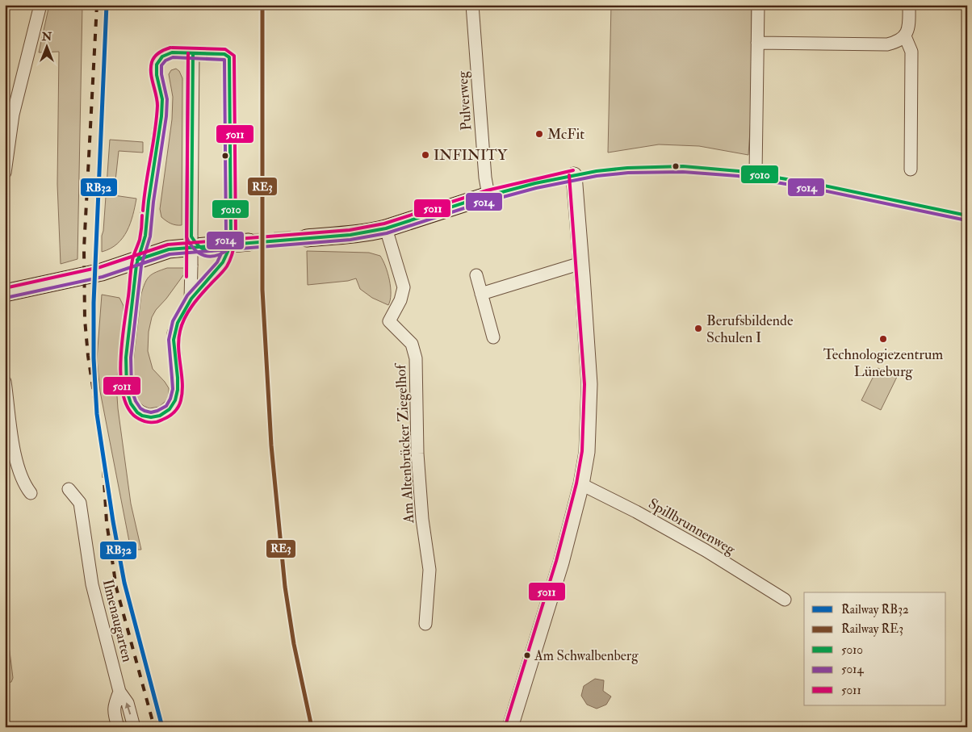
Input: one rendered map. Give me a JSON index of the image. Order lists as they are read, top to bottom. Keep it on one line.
{"streets":{"street":["Pulverweg","Am Altenbrücker Ziegelhof","Spillbrunnenweg","Ilmenaugarten"]},"places":["McFit","INFINITY","Berufsbildende Schulen I","Technologiezentrum Lüneburg","Am Schwalbenberg"],"lines":["rail line RB32","rail line RE3","transit line 5011","transit line 5010","transit line 5014"],"legend":["Railway RB32","Railway RE3","5010","5014","5011"],"north":"top"}
